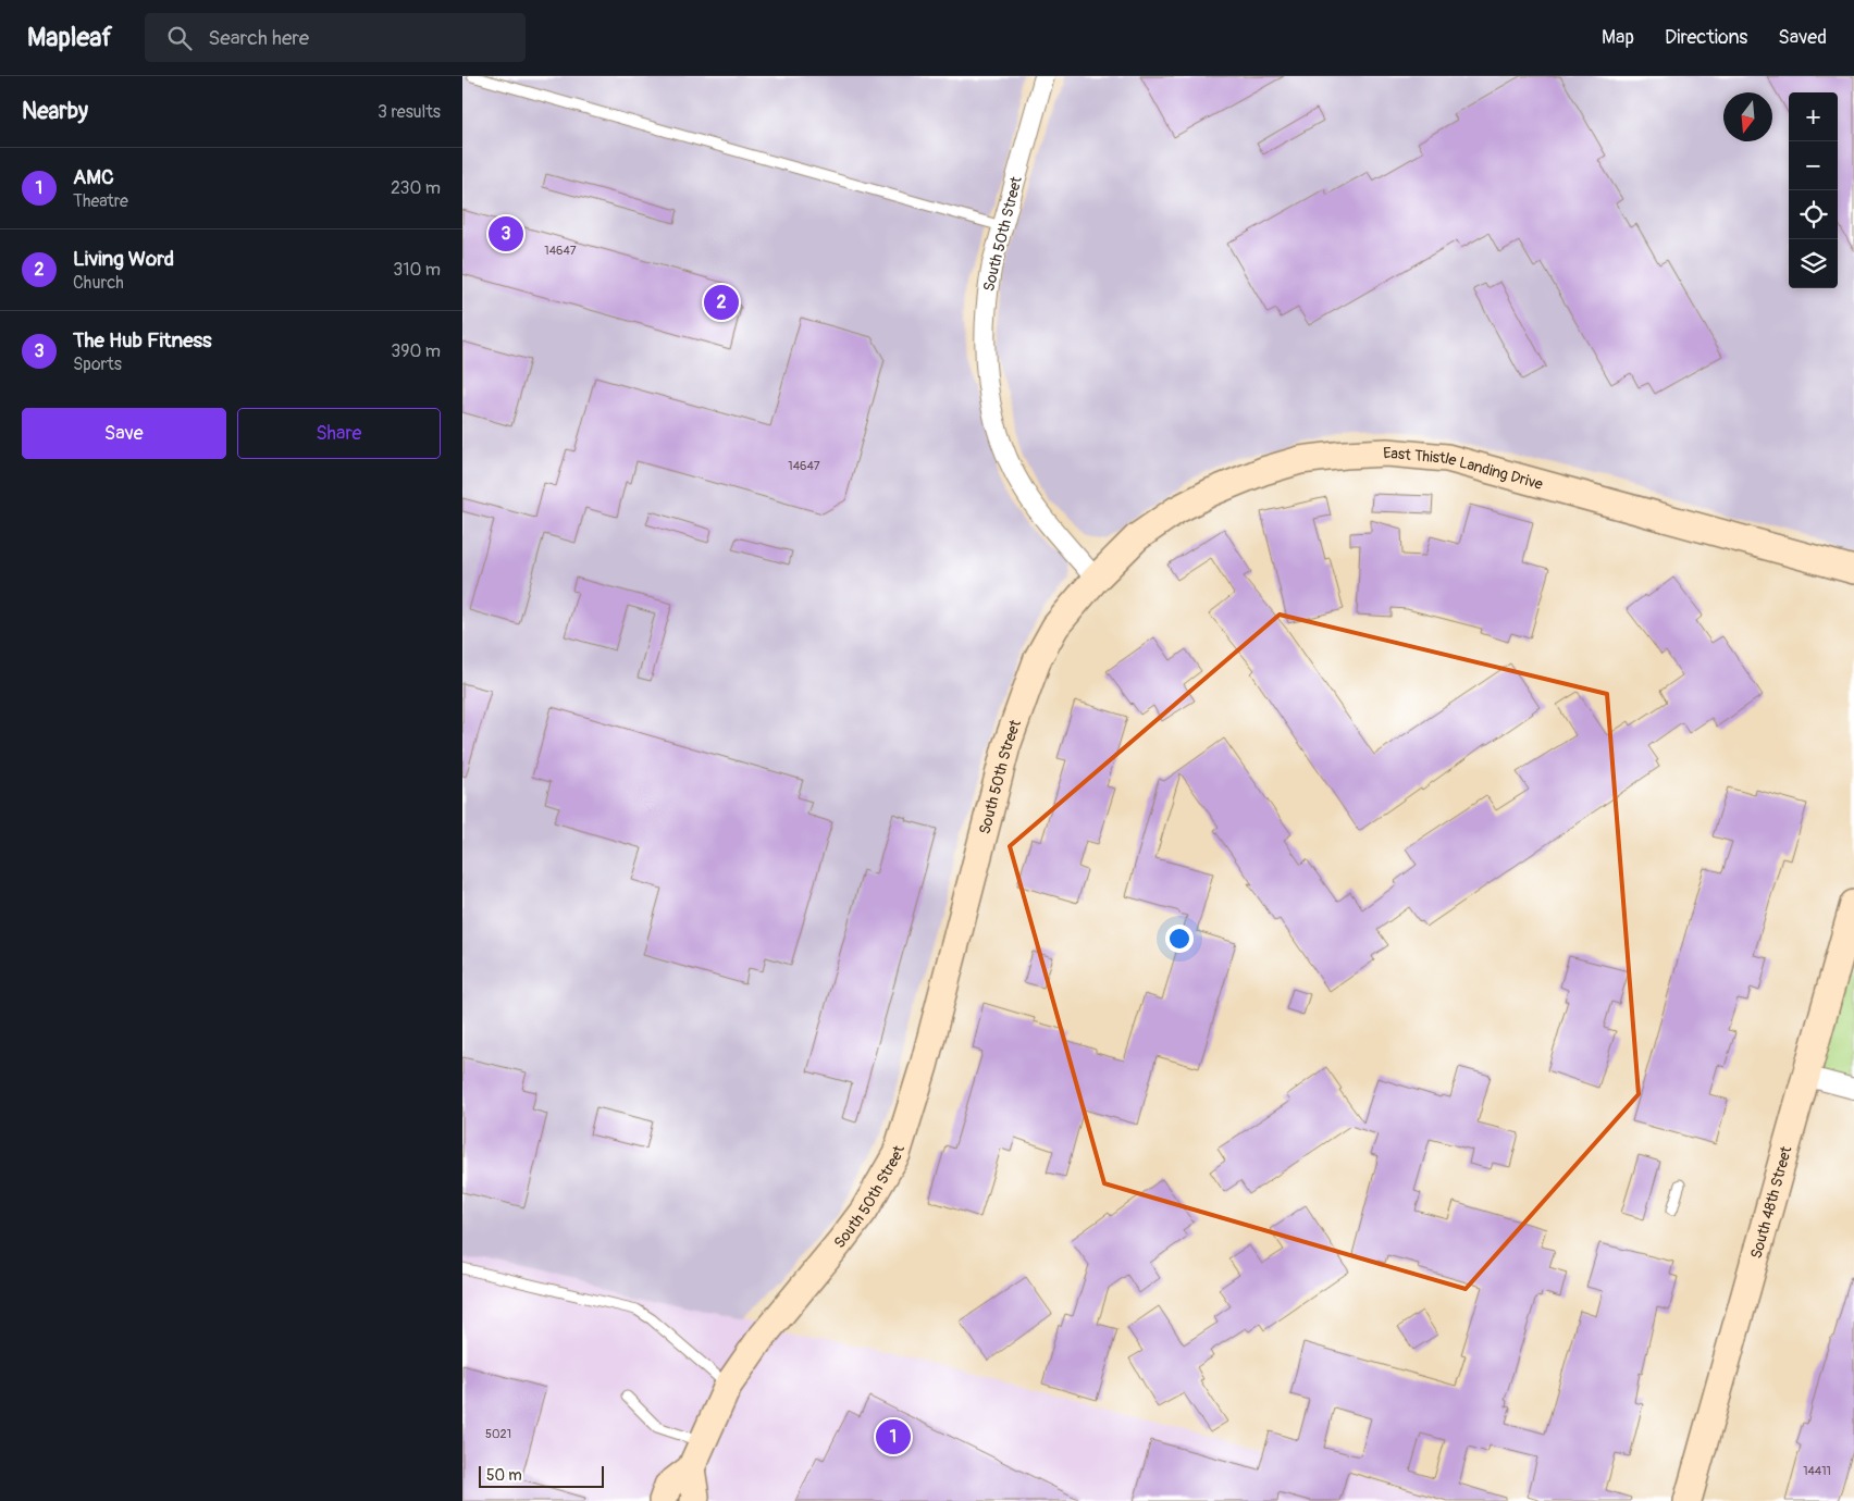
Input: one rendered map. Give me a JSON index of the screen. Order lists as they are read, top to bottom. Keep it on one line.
{"streets":{"street":["South 50th Street","East Thistle Landing Drive","South 48th Street"]},"crossings":[["South 50th Street","East Thistle Landing Drive"]],"house_numbers":["14647","14647","5021","14411"],"scale_bar":"50 m","north":"bottom","page":{"header":"Mapleaf","search":"Search here","nav":["Map","Directions","Saved"],"heading":["Nearby","3 results"],"map_buttons":["+","−"],"list":[{"mark":"1","name":"AMC","note":"Theatre","value":"230 m"},{"mark":"2","name":"Living Word","note":"Church","value":"310 m"},{"mark":"3","name":"The Hub Fitness","note":"Sports","value":"390 m"}],"pins":["3","2","1"],"buttons":["Save","Share"],"scale":"50 m"}}
